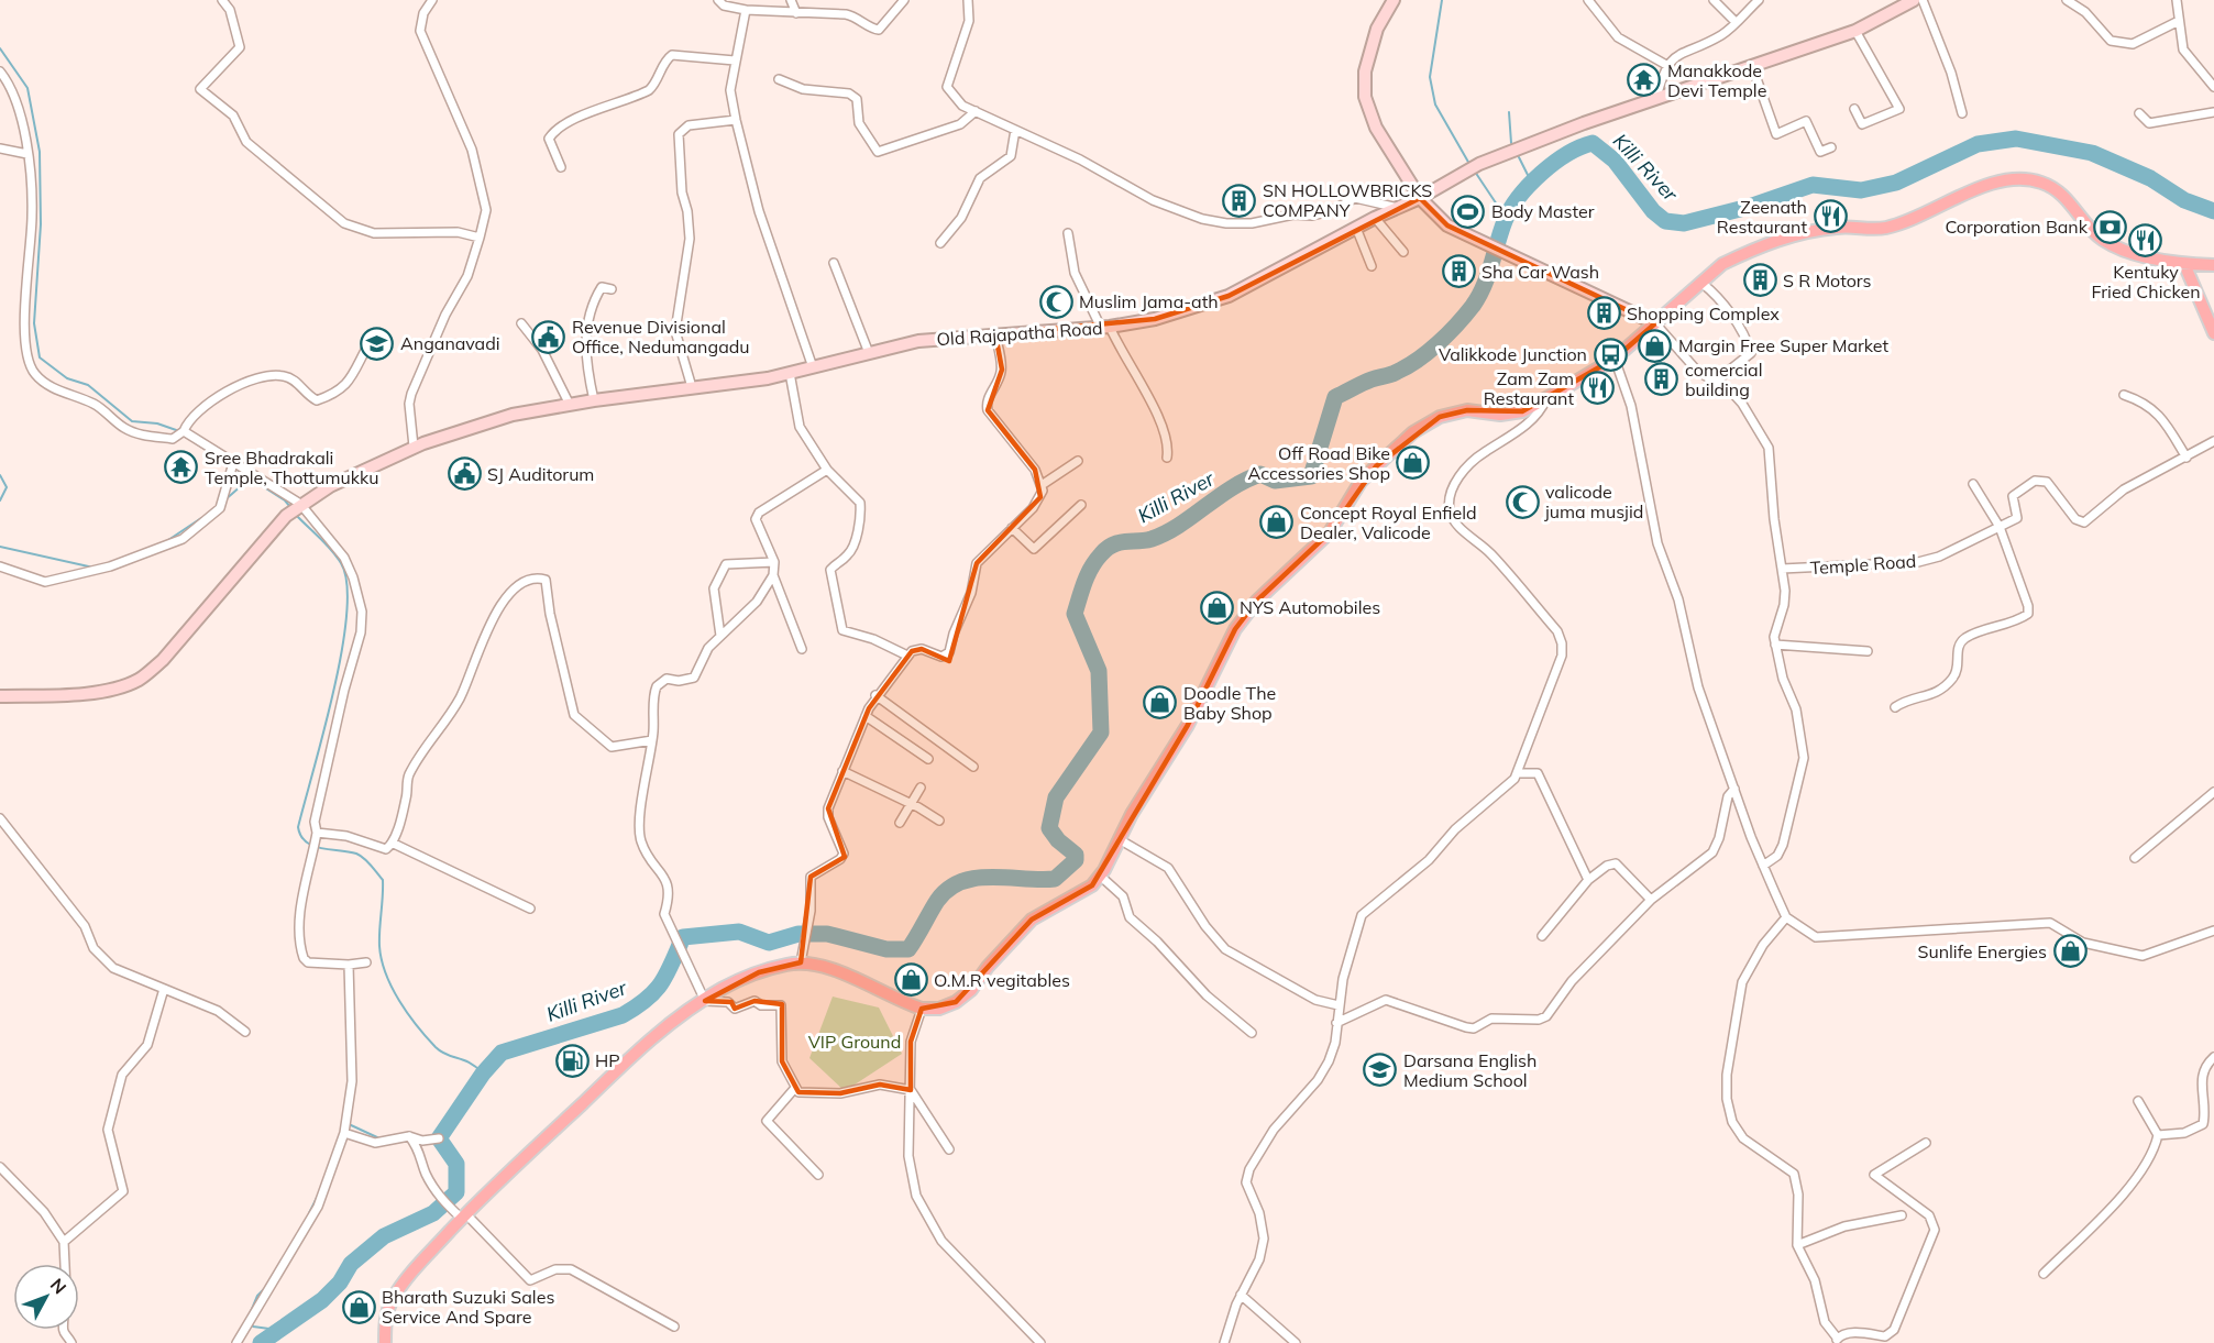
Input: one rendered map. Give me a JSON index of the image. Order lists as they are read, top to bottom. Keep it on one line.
{"streets":{"main road":["Old Rajapatha Road"],"street":["Temple Road"]},"water":["Killi River"],"parks":["VIP Ground"],"places":{"temple":["Manakkode Devi Temple","Sree Bhadrakali Temple, Thottumukku"],"building":["SN HOLLOWBRICKS COMPANY","Sha Car Wash","S R Motors","Shopping Complex","comercial building"],"sports":["Body Master"],"restaurant":["Zeenath Restaurant","Kentuky Fried Chicken","Zam Zam Restaurant"],"bank":["Corporation Bank"],"mosque":["Muslim Jama-ath","valicode juma musjid"],"public building":["Revenue Divisional Office, Nedumangadu","SJ Auditorum"],"school or university":["Anganavadi","Darsana English Medium School"],"shop":["Margin Free Super Market","Off Road Bike Accessories Shop","Concept Royal Enfield Dealer, Valicode","NYS Automobiles","Doodle The Baby Shop","Sunlife Energies","O.M.R vegitables","Bharath Suzuki Sales Service And Spare"],"bus stop":["Valikkode Junction"],"fuel station":["HP"]},"north":"top right"}
